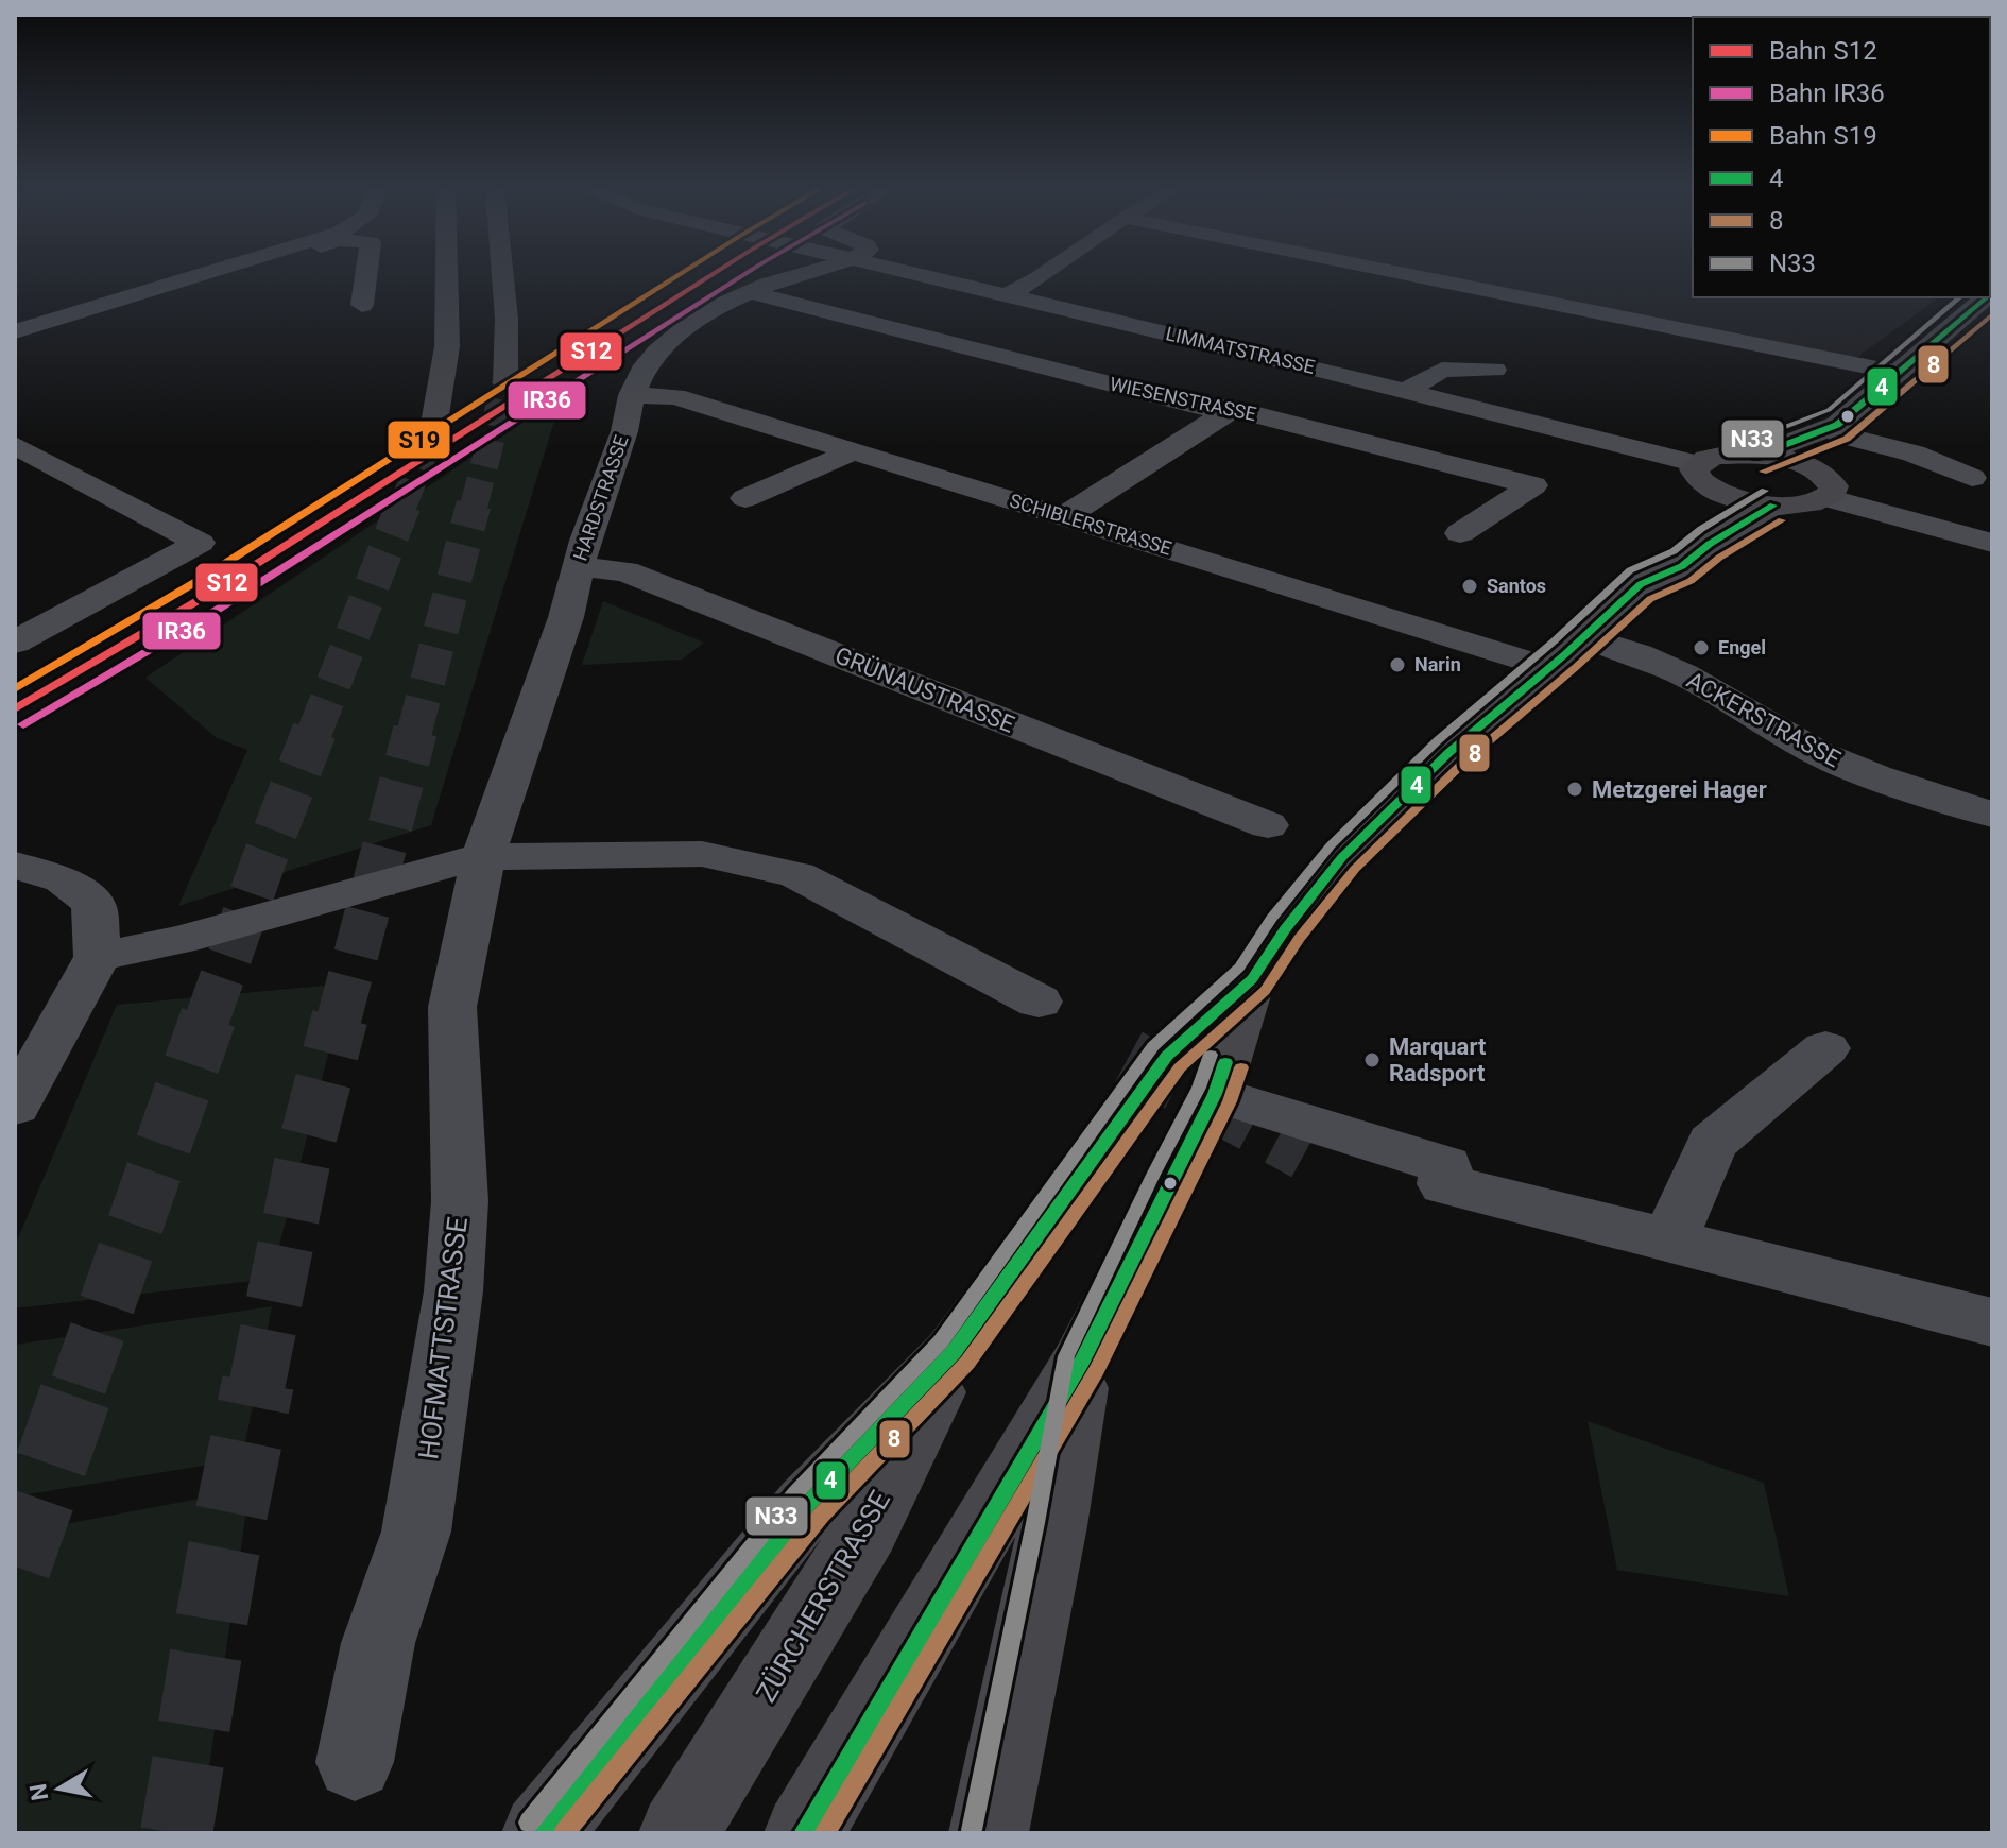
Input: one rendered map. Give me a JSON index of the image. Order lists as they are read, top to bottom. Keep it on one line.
{"streets":{"main road":["ZÜRCHERSTRASSE"],"street":["LIMMATSTRASSE","WIESENSTRASSE","HARDSTRASSE","SCHIBLERSTRASSE","GRÜNAUSTRASSE","ACKERSTRASSE","HOFMATTSTRASSE"]},"crossings":[["LIMMATSTRASSE","ZÜRCHERSTRASSE"],["WIESENSTRASSE","HARDSTRASSE"],["HARDSTRASSE","SCHIBLERSTRASSE"],["HARDSTRASSE","GRÜNAUSTRASSE"],["HARDSTRASSE","HOFMATTSTRASSE"],["SCHIBLERSTRASSE","ZÜRCHERSTRASSE"],["ACKERSTRASSE","ZÜRCHERSTRASSE"]],"places":["Santos","Engel","Narin","Metzgerei Hager","Marquart Radsport"],"lines":["rail line S12","rail line IR36","rail line S19","transit line 4","transit line N33","transit line 8"],"legend":["Bahn S12","Bahn IR36","Bahn S19","4","8","N33"],"north":"left"}
